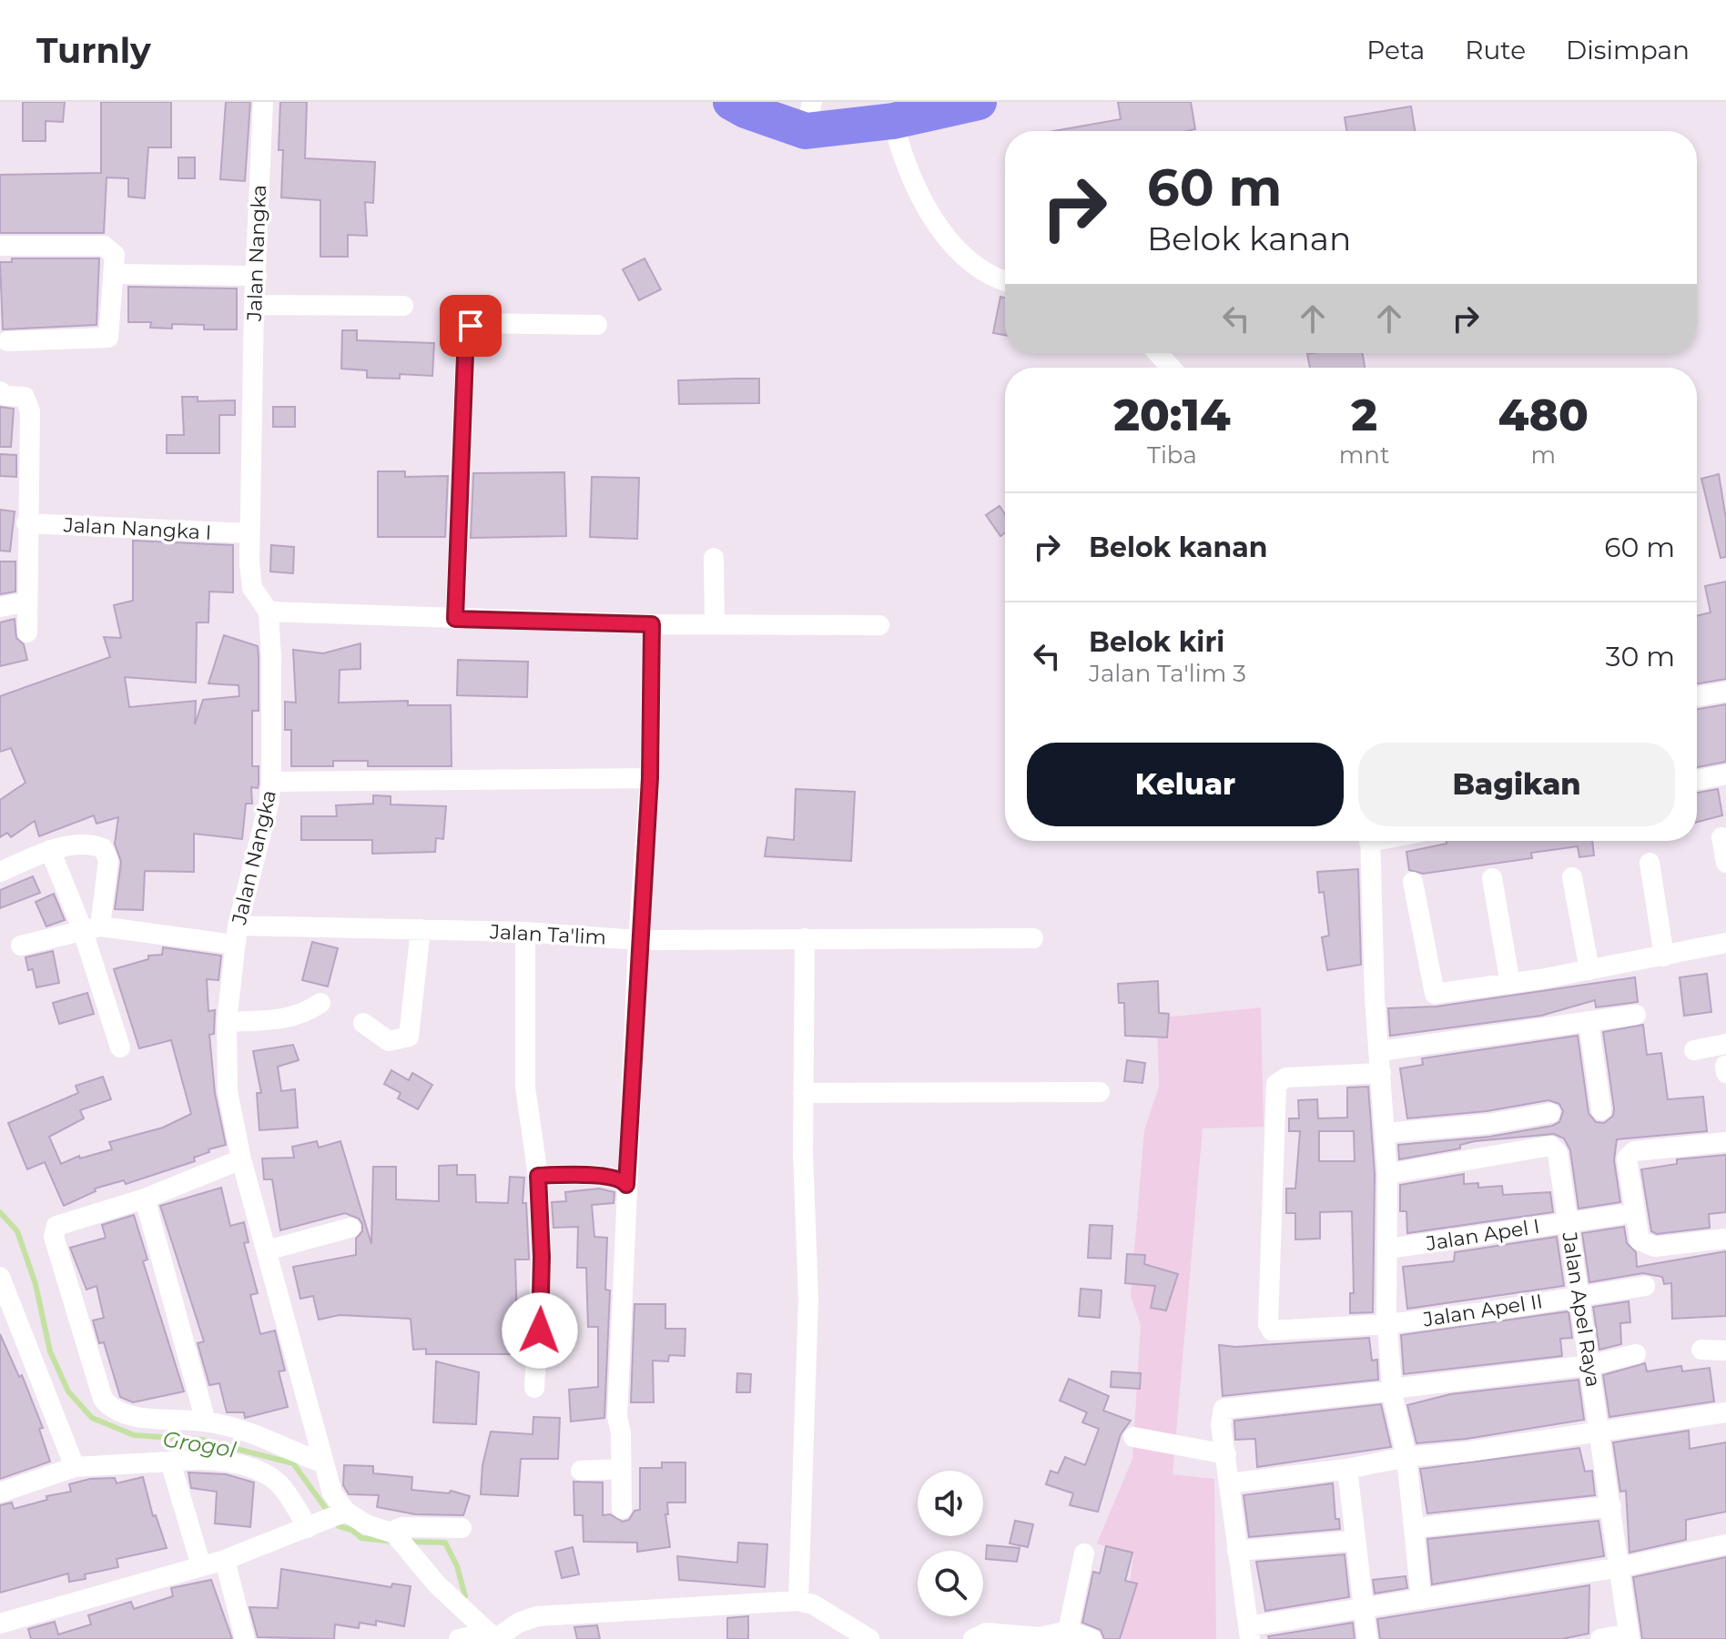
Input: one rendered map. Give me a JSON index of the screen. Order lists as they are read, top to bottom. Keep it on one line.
{"streets":{"street":["Jalan Nangka","Jalan Nangka I","Jalan Ta'lim","Jalan Apel I","Jalan Apel Raya","Jalan Apel II"]},"crossings":[["Jalan Nangka","Jalan Nangka I"],["Jalan Nangka","Jalan Ta'lim"],["Jalan Apel I","Jalan Apel Raya"],["Jalan Apel Raya","Jalan Apel II"]],"water":["Grogol"],"page":{"header":"Turnly","nav":["Peta","Rute","Disimpan"],"turn":["60 m","Belok kanan"],"eta":["20:14","Tiba","2","mnt","480","m"],"list":[{"name":"Belok kanan","value":"60 m"},{"name":"Belok kiri","note":"Jalan Ta'lim 3","value":"30 m"}],"buttons":["Keluar","Bagikan"]}}
